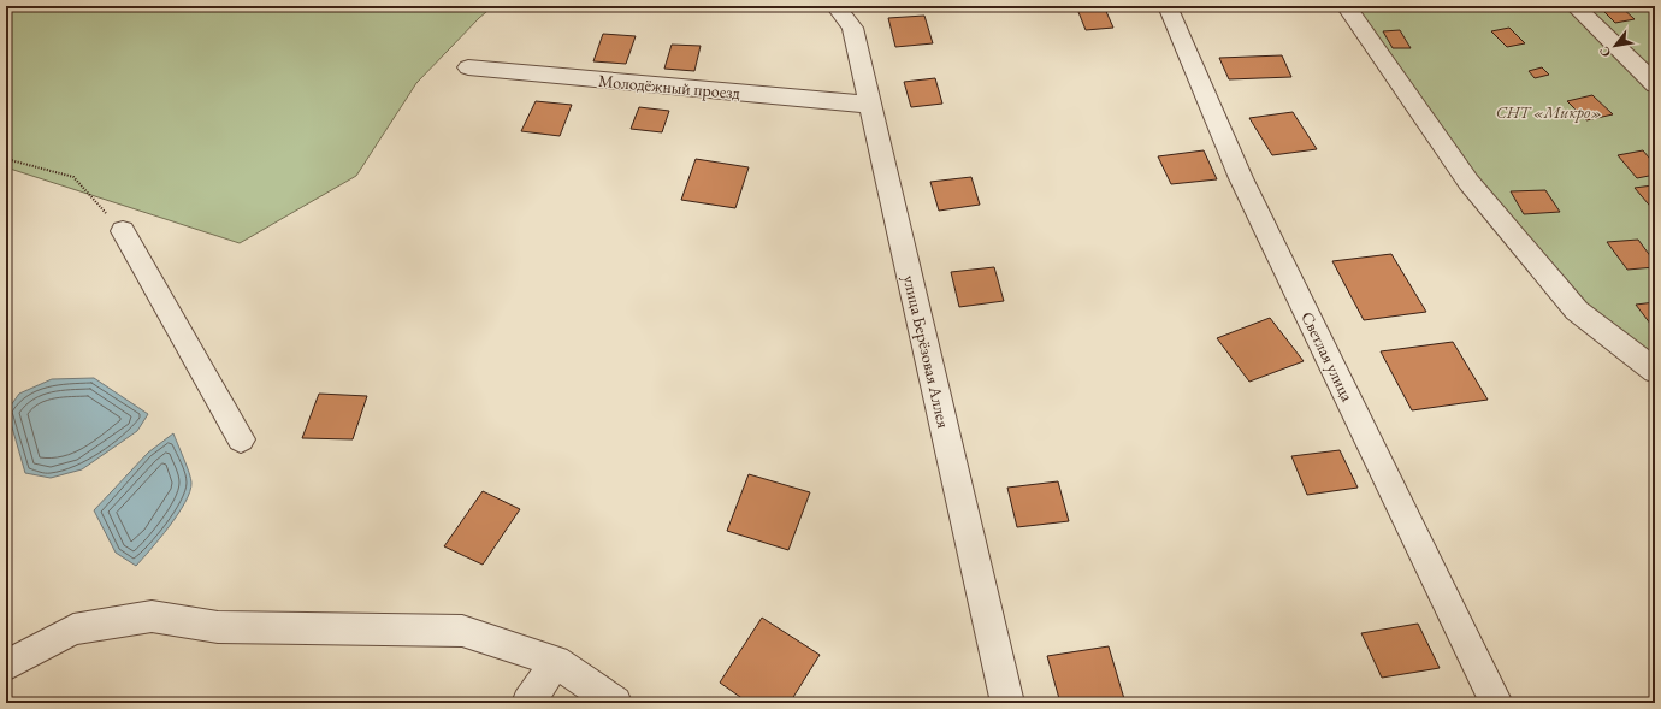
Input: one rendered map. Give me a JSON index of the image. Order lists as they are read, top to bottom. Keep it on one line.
{"streets":{"street":["Молодёжный проезд","улица Берёзовая Аллея","Светлая улица"]},"crossings":[["Молодёжный проезд","улица Берёзовая Аллея"]],"parks":["СНТ «Микро»"],"north":"bottom left"}
